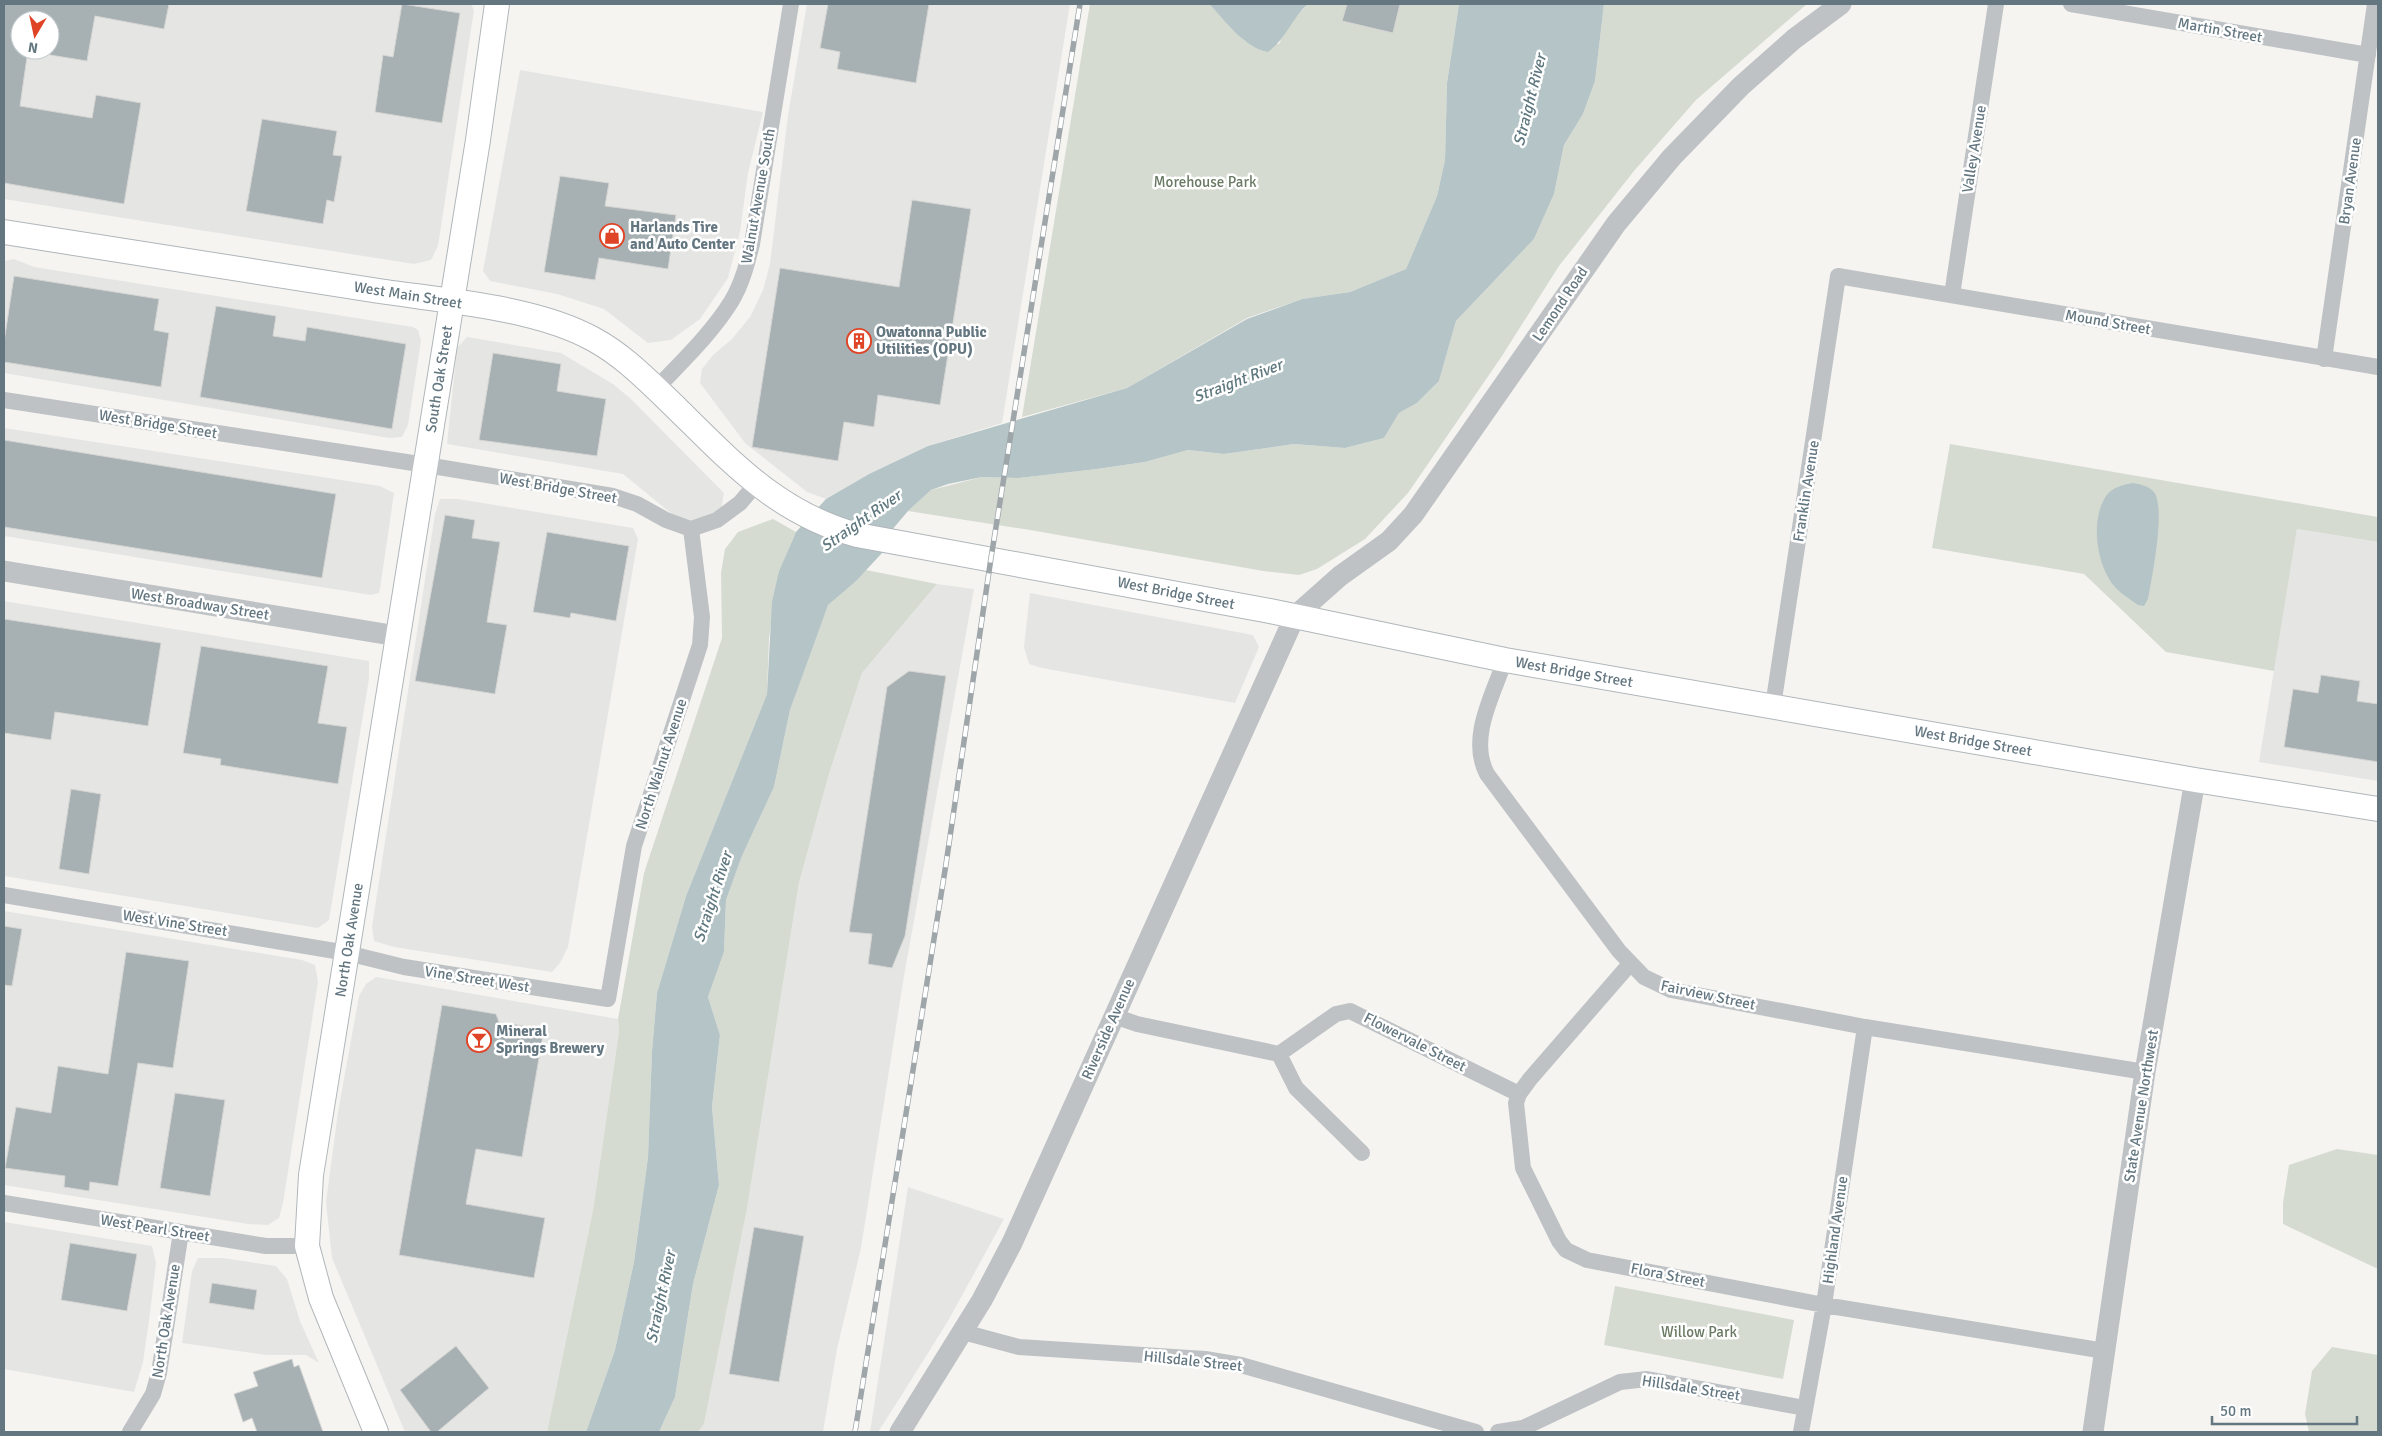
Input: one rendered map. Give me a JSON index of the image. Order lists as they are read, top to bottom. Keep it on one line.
{"streets":{"main road":["West Main Street","South Oak Street","West Bridge Street","North Oak Avenue"],"street":["Martin Street","Valley Avenue","Bryan Avenue","Walnut Avenue South","Lemond Road","Mound Street","Franklin Avenue","West Broadway Street","North Walnut Avenue","West Vine Street","Vine Street West","Fairview Street","Riverside Avenue","Flowervale Street","State Avenue Northwest","West Pearl Street","Highland Avenue","Flora Street","Hillsdale Street"]},"crossings":[["Martin Street","Bryan Avenue"],["Valley Avenue","Mound Street"],["Bryan Avenue","Mound Street"],["Walnut Avenue South","West Main Street"],["West Main Street","South Oak Street"],["West Main Street","West Bridge Street"],["Lemond Road","West Bridge Street"],["Lemond Road","Riverside Avenue"],["Mound Street","Franklin Avenue"],["South Oak Street","West Bridge Street"],["South Oak Street","West Broadway Street"],["South Oak Street","North Oak Avenue"],["West Bridge Street","Franklin Avenue"],["West Bridge Street","North Walnut Avenue"],["West Bridge Street","Fairview Street"],["West Bridge Street","Riverside Avenue"],["West Bridge Street","State Avenue Northwest"],["West Broadway Street","North Oak Avenue"],["North Walnut Avenue","Vine Street West"],["West Vine Street","North Oak Avenue"],["West Vine Street","Vine Street West"],["North Oak Avenue","Vine Street West"],["North Oak Avenue","West Pearl Street"],["Fairview Street","State Avenue Northwest"],["Fairview Street","Highland Avenue"],["Riverside Avenue","Hillsdale Street"],["Flowervale Street","Flora Street"],["State Avenue Northwest","Flora Street"],["Highland Avenue","Flora Street"],["Highland Avenue","Hillsdale Street"]],"water":["Straight River"],"parks":["Morehouse Park","Willow Park"],"places":{"shop":["Harlands Tire and Auto Center"],"building":["Owatonna Public Utilities (OPU)"],"bar":["Mineral Springs Brewery"]},"scale_bar":"50 m","north":"bottom"}
